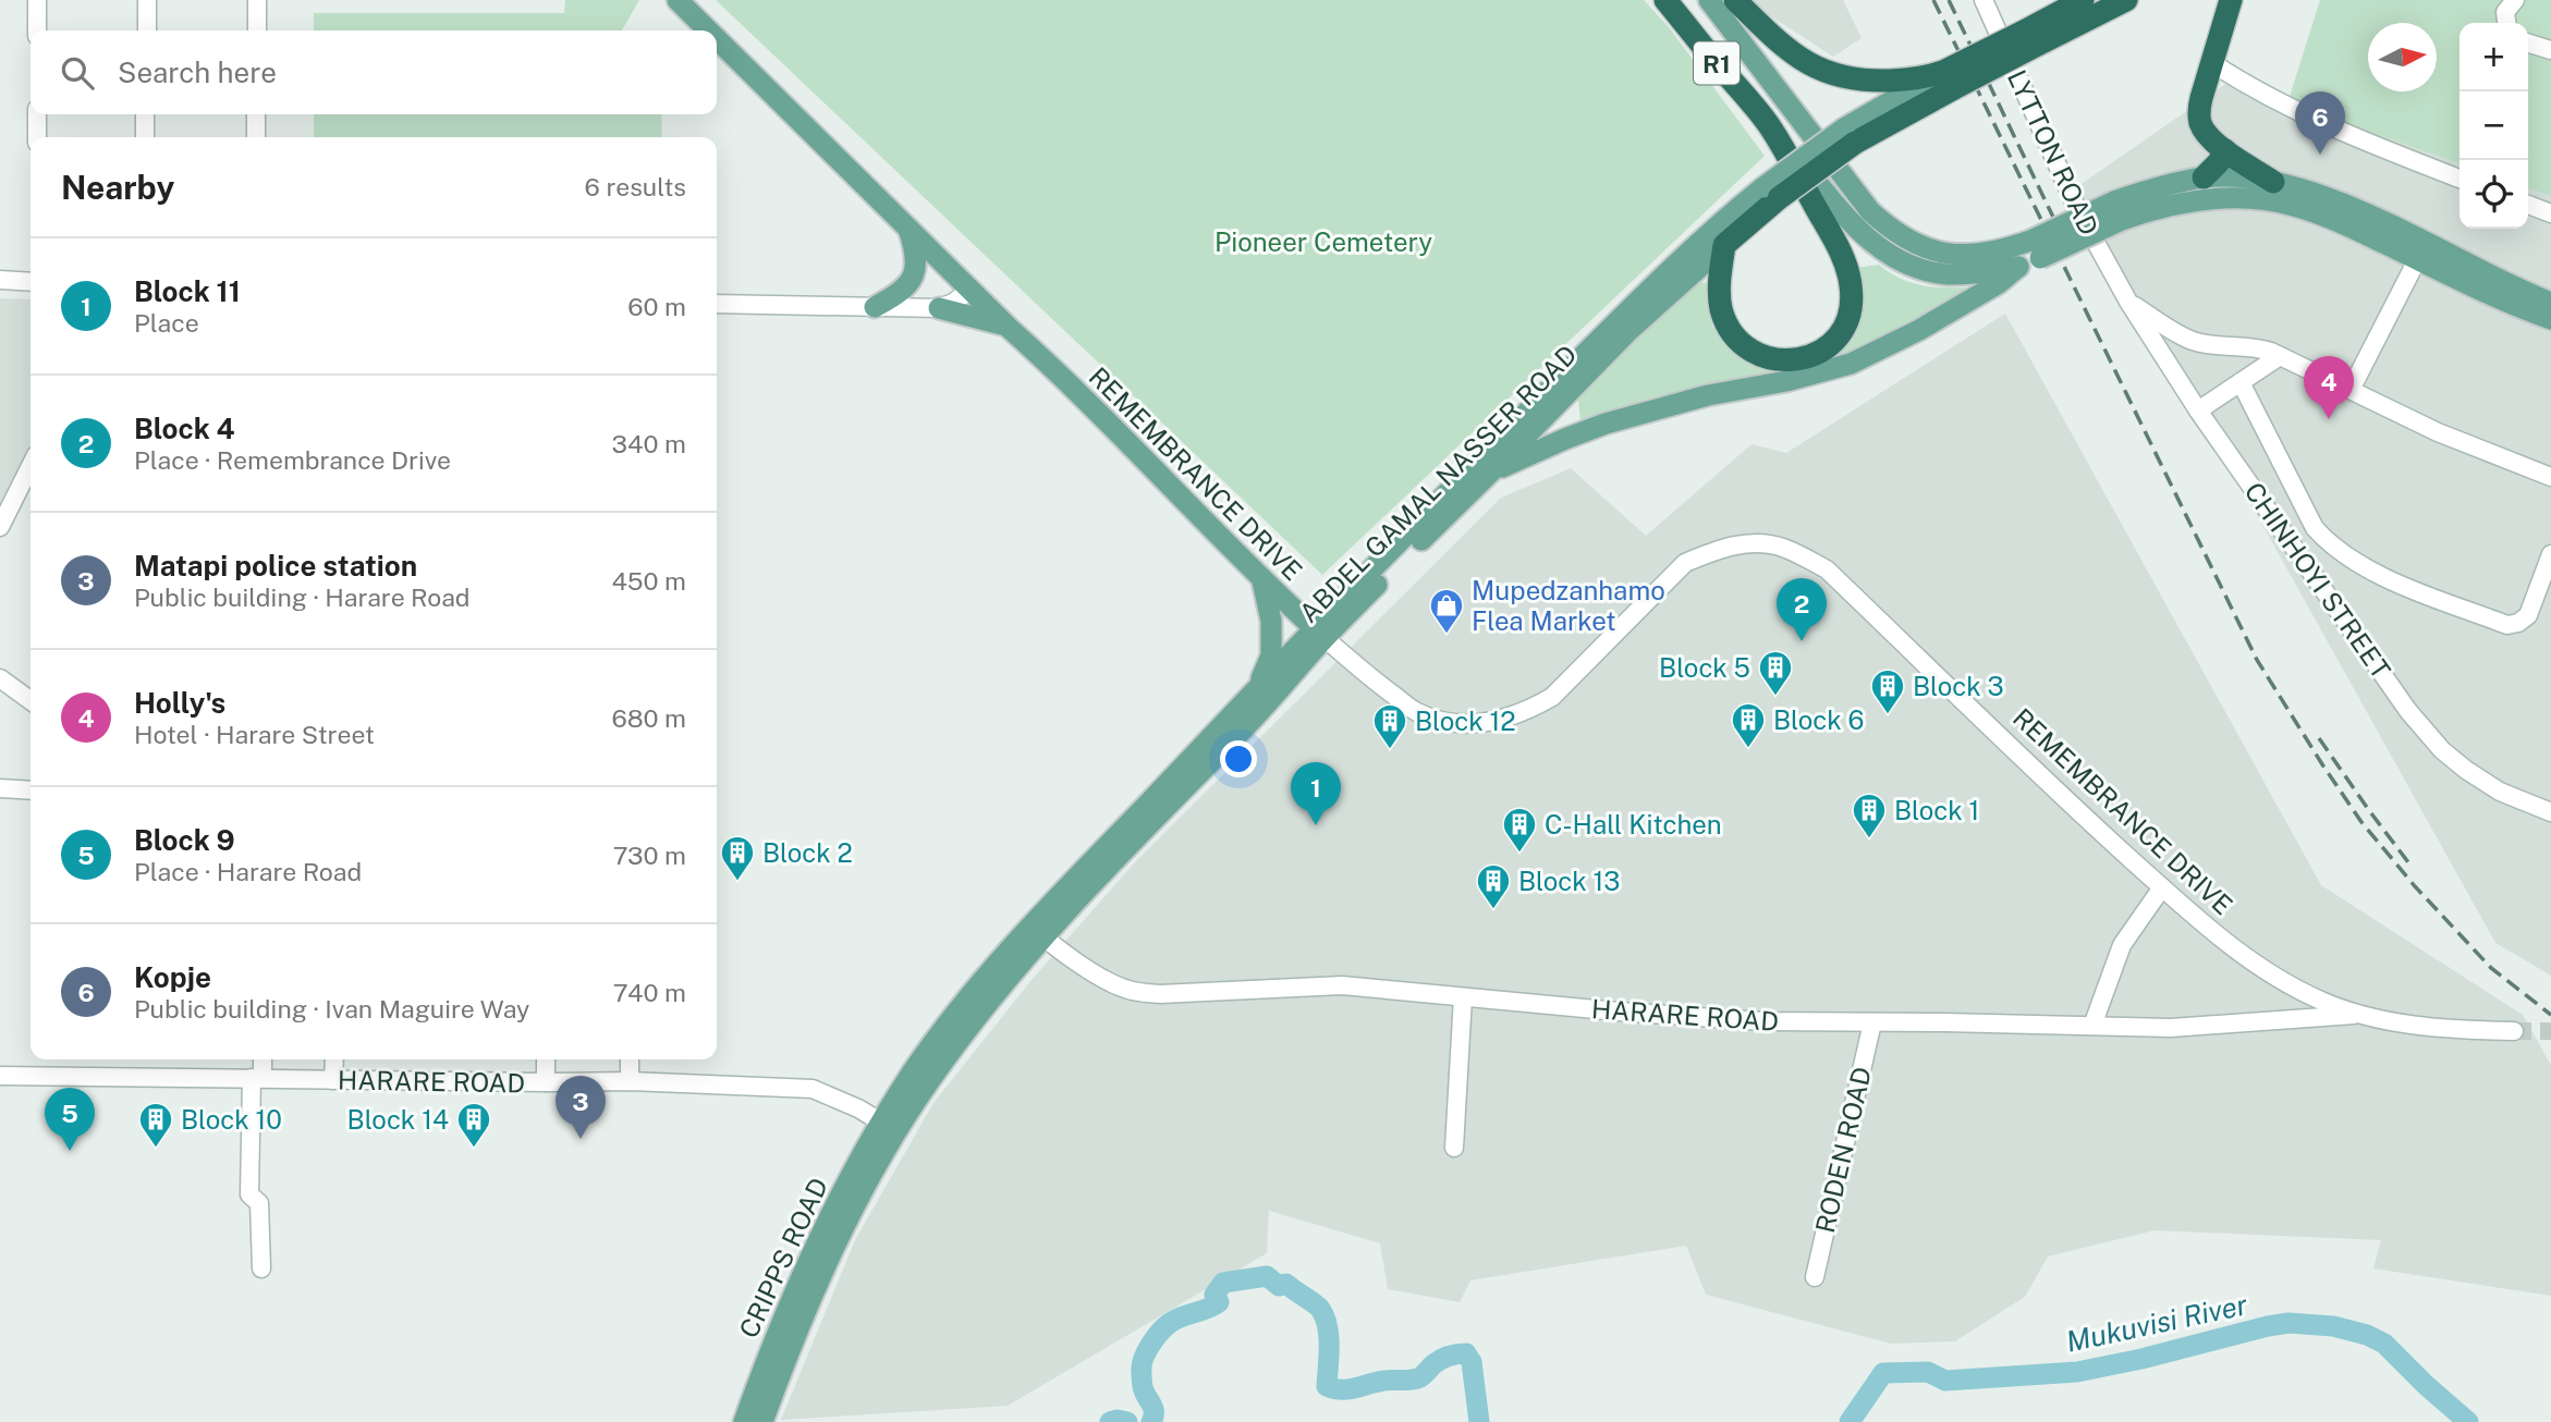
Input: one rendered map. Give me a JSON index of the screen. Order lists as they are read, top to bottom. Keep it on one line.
{"streets":{"highway":["R1","ABDEL GAMAL NASSER ROAD"],"main road":["REMEMBRANCE DRIVE","CRIPPS ROAD"],"street":["LYTTON ROAD","CHINHOYI STREET","HARARE ROAD","RODEN ROAD"]},"crossings":[["LYTTON ROAD","CHINHOYI STREET"],["REMEMBRANCE DRIVE","ABDEL GAMAL NASSER ROAD"],["REMEMBRANCE DRIVE","HARARE ROAD"],["ABDEL GAMAL NASSER ROAD","HARARE ROAD"],["ABDEL GAMAL NASSER ROAD","CRIPPS ROAD"],["HARARE ROAD","RODEN ROAD"],["HARARE ROAD","CRIPPS ROAD"]],"water":["Mukuvisi River"],"parks":["Pioneer Cemetery"],"places":{"shop":["Mupedzanhamo Flea Market"],"building":["Block 5","Block 3","Block 6","Block 12","Block 1","C-Hall Kitchen","Block 2","Block 13","Block 10","Block 14"]},"north":"right","page":{"map_buttons":["+","−"],"search":"Search here","pins":["6","4","2","1","3","5"],"heading":["Nearby","6 results"],"list":[{"mark":"1","name":"Block 11","note":"Place","value":"60 m"},{"mark":"2","name":"Block 4","note":"Place · Remembrance Drive","value":"340 m"},{"mark":"3","name":"Matapi police station","note":"Public building · Harare Road","value":"450 m"},{"mark":"4","name":"Holly's","note":"Hotel · Harare Street","value":"680 m"},{"mark":"5","name":"Block 9","note":"Place · Harare Road","value":"730 m"},{"mark":"6","name":"Kopje","note":"Public building · Ivan Maguire Way","value":"740 m"}]}}
